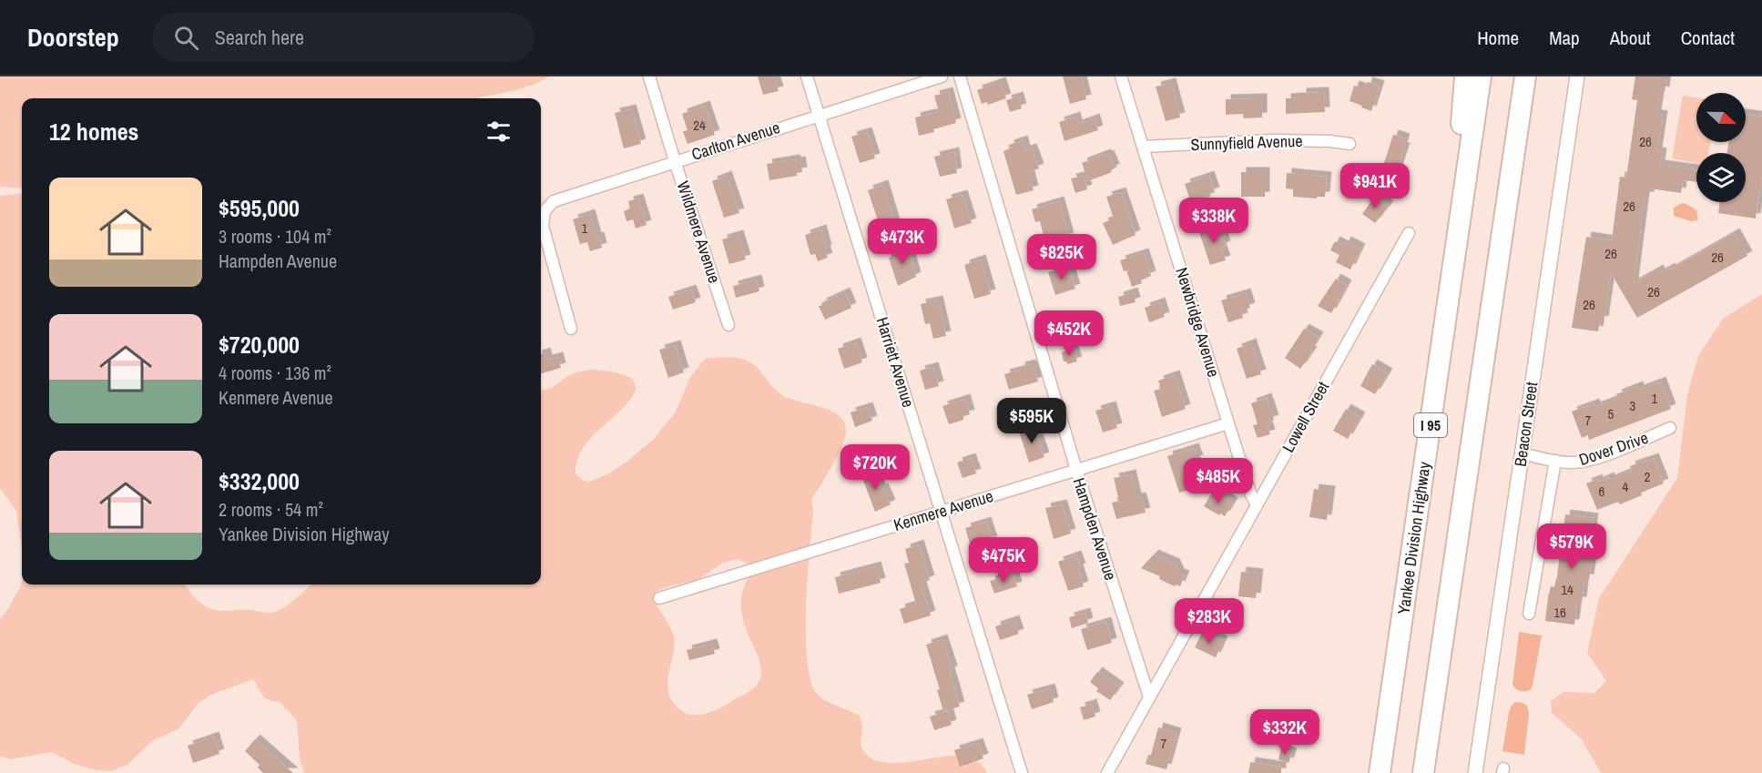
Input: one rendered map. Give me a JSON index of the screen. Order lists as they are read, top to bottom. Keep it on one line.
{"streets":{"highway":["I 95","Yankee Division Highway"],"street":["Carlton Avenue","Sunnyfield Avenue","Wildmere Avenue","Newbridge Avenue","Harriett Avenue","Lowell Street","Beacon Street","Dover Drive","Kenmere Avenue","Hampden Avenue"]},"crossings":[["Carlton Avenue","Wildmere Avenue"],["Carlton Avenue","Harriett Avenue"],["Sunnyfield Avenue","Newbridge Avenue"],["Newbridge Avenue","Lowell Street"],["Newbridge Avenue","Kenmere Avenue"],["Harriett Avenue","Kenmere Avenue"],["Lowell Street","Hampden Avenue"],["Beacon Street","Dover Drive"],["Kenmere Avenue","Hampden Avenue"]],"house_numbers":["24","26","26","1","26","26","26","26","1","3","5","7","2","4","6","14","16","7"],"north":"right","page":{"header":"Doorstep","search":"Search here","nav":["Home","Map","About","Contact"],"heading":"12 homes","price":["$941K","$338K","$473K","$825K","$452K","$595K","$720K","$485K","$579K","$475K","$283K","$332K"],"list":[{"name":"$595,000","note":"3 rooms · 104 m² · Hampden Avenue"},{"name":"$720,000","note":"4 rooms · 136 m² · Kenmere Avenue"},{"name":"$332,000","note":"2 rooms · 54 m² · Yankee Division Highway"}]}}
